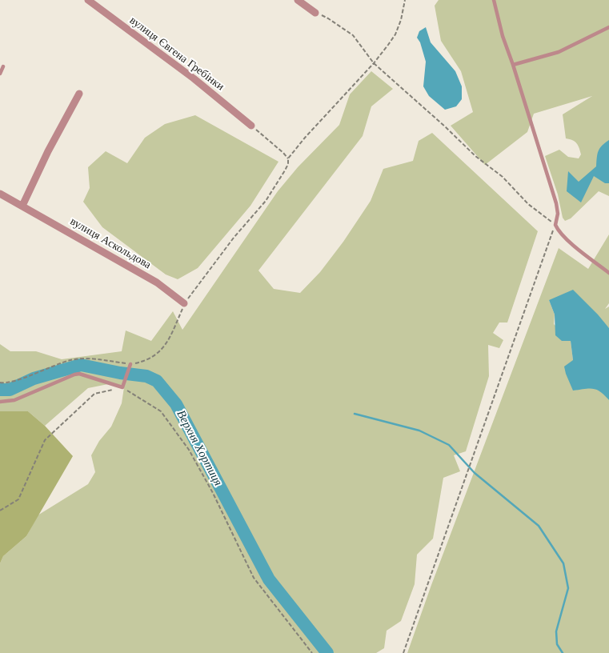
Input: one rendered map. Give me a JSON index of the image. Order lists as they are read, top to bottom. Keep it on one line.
{"streets":{"street":["вулиця Євгена Гребінки","вулиця Аскольдова"]},"water":["Верхня Хортиця"]}
